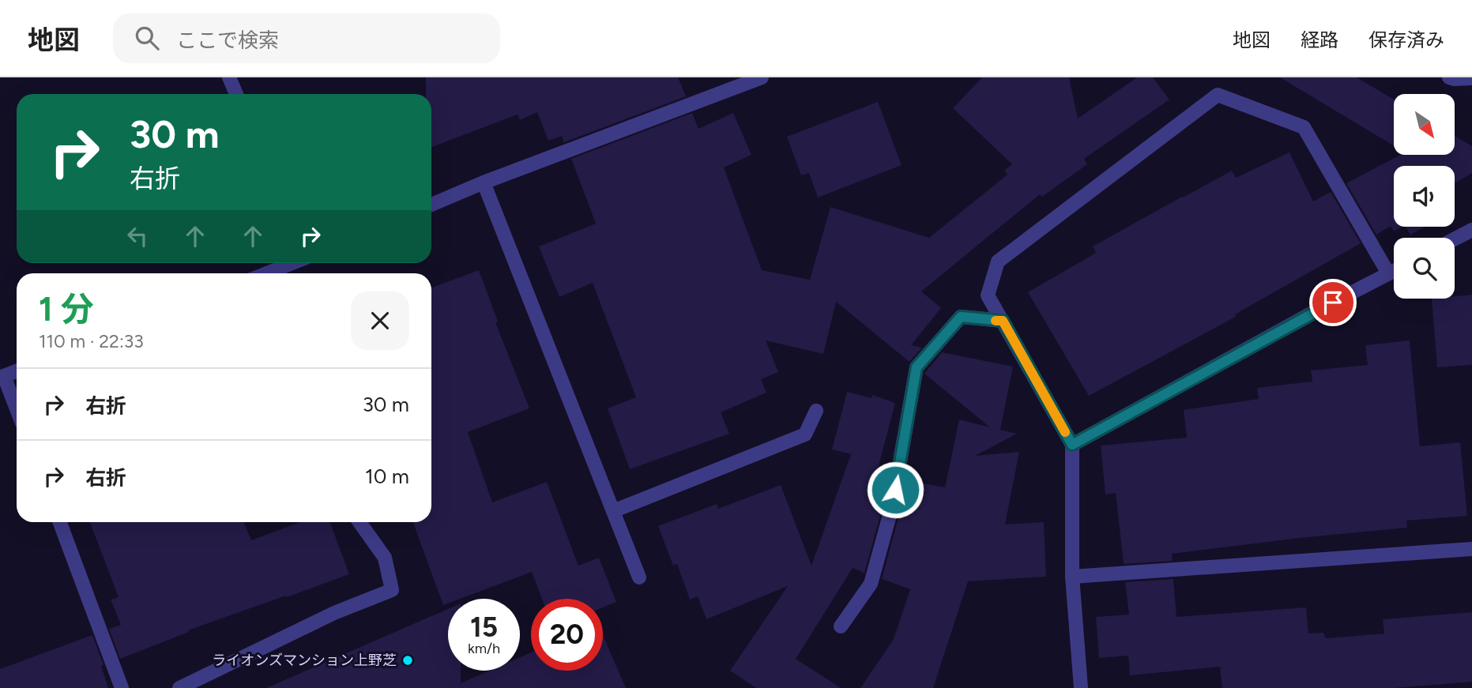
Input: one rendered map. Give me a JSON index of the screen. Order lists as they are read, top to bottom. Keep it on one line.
{"places":["ライオンズマンション上野芝"],"north":"bottom right","page":{"header":"地図","search":"ここで検索","nav":["地図","経路","保存済み"],"turn":["30 m","右折"],"heading":["1 分","110 m · 22:33"],"list":[{"name":"右折","value":"30 m"},{"name":"右折","value":"10 m"}],"speed":"15 km/h","limit":"20"}}
